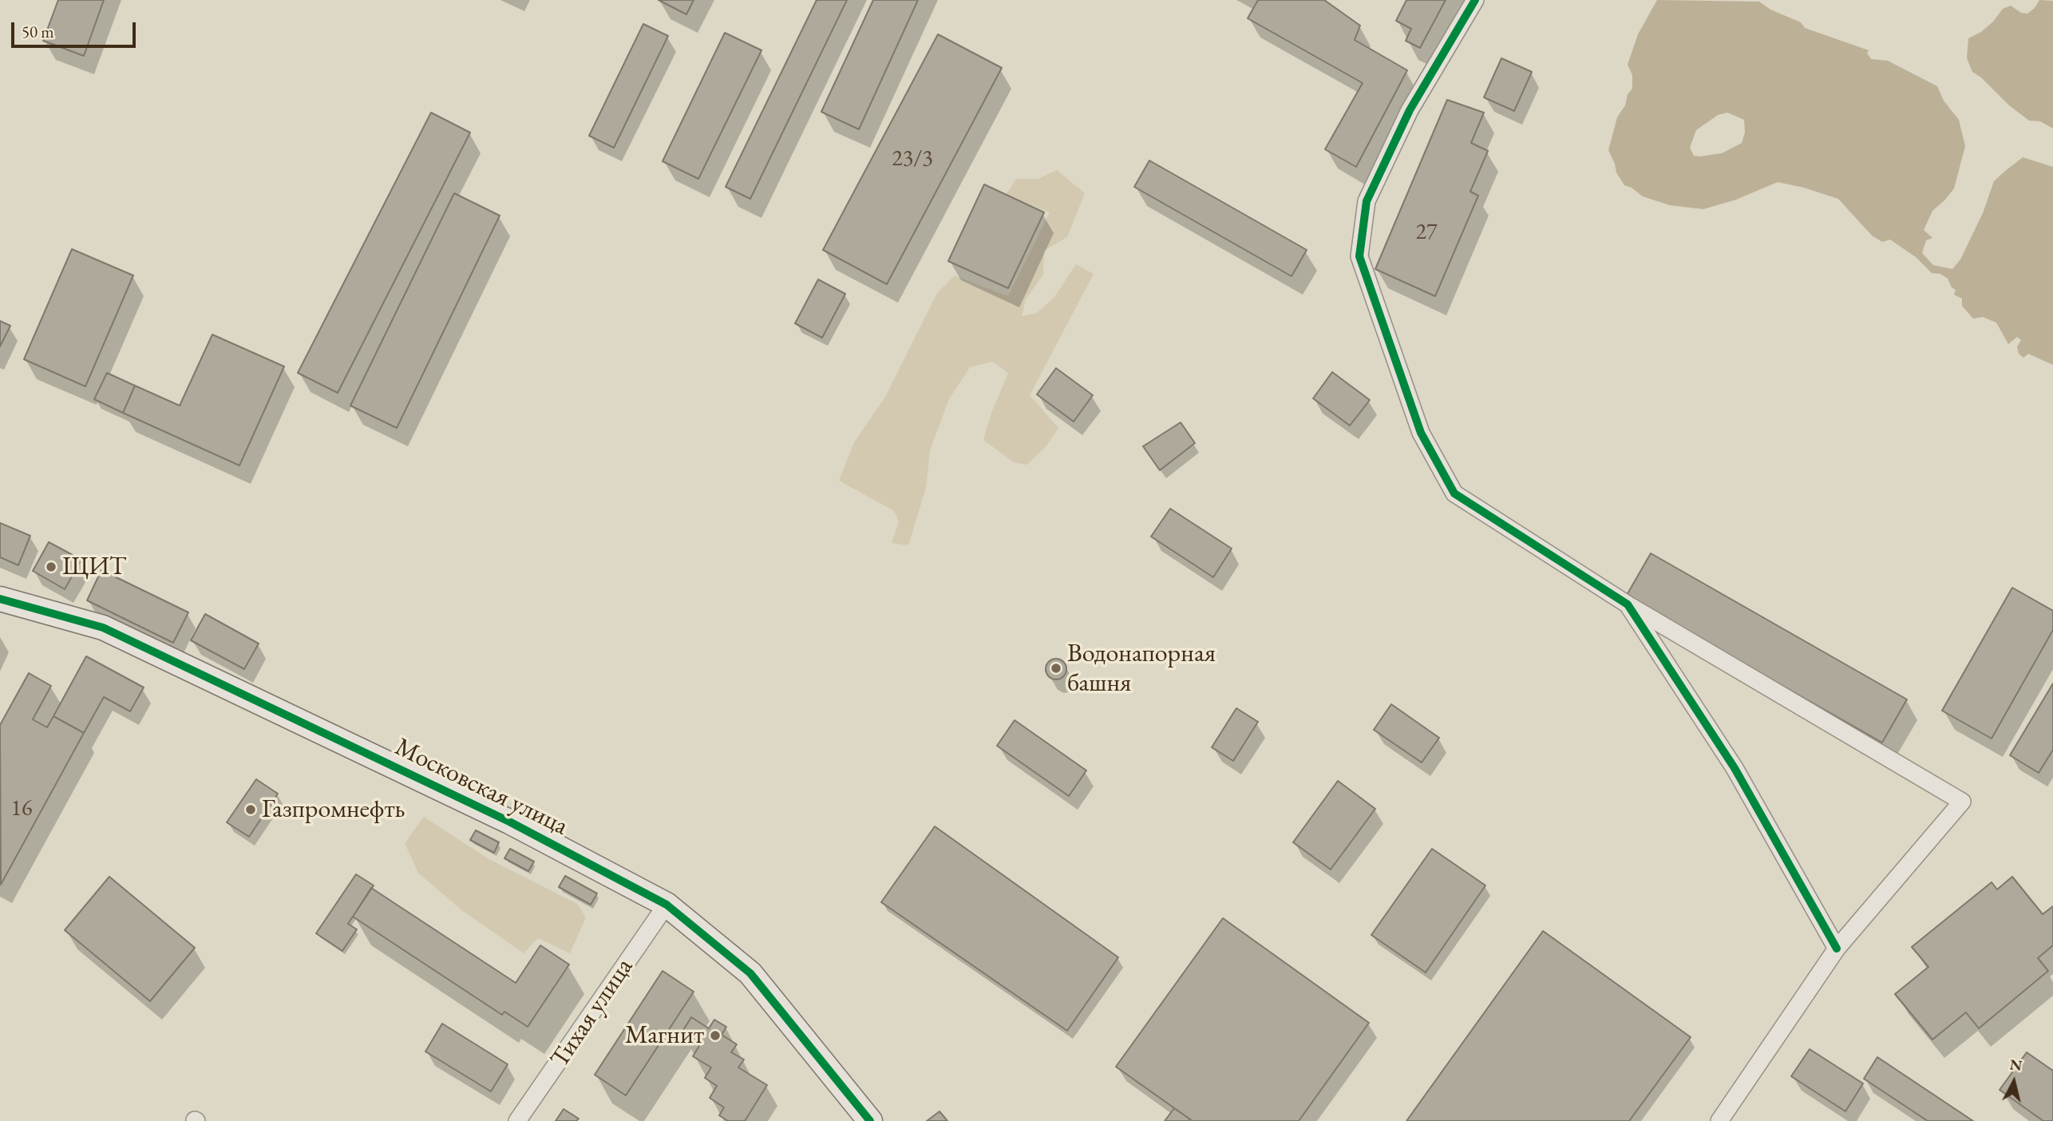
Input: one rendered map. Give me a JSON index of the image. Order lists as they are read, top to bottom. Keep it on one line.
{"streets":{"street":["Московская улица","Тихая улица"]},"crossings":[["Московская улица","Тихая улица"]],"places":["ЩИТ","Водонапорная башня","Газпромнефть","Магнит"],"house_numbers":["23/3","27","16"],"scale_bar":"50 m","north":"top"}
